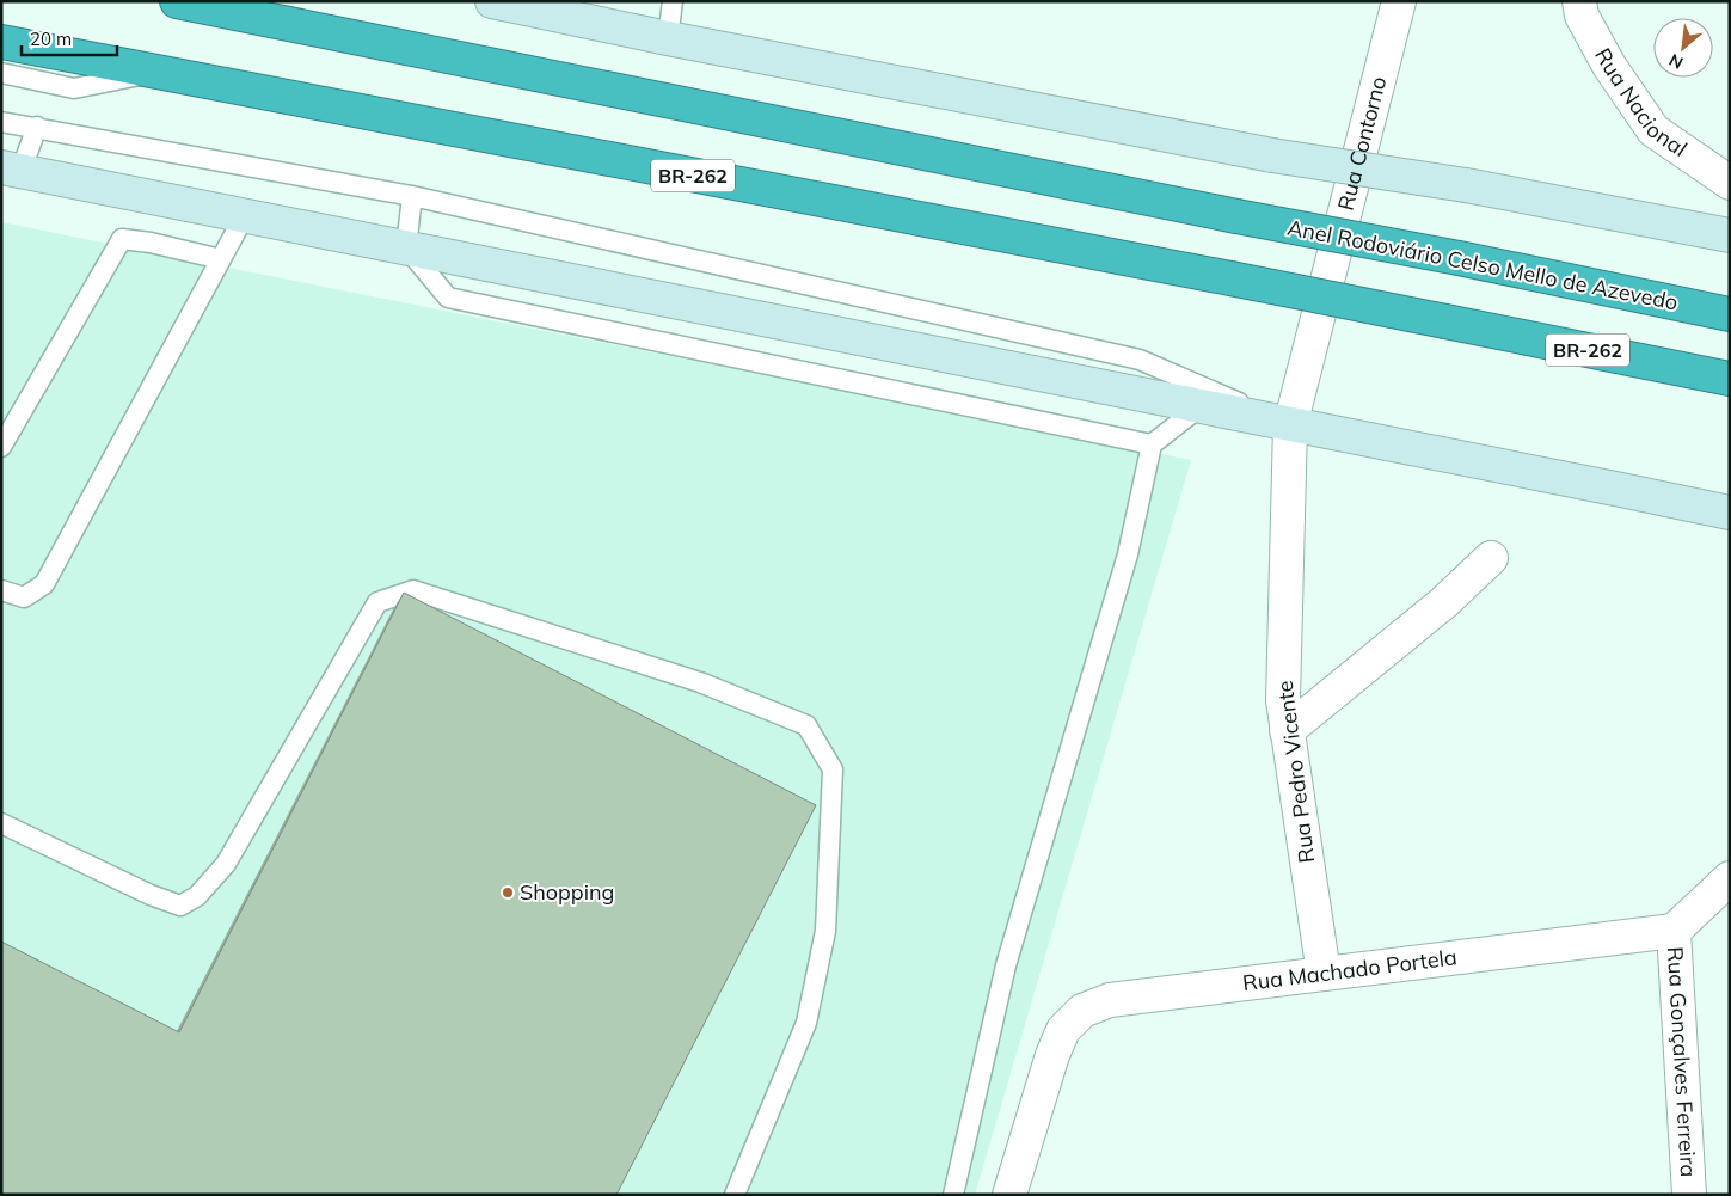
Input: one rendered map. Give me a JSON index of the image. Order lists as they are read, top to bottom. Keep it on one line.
{"streets":{"highway":["BR-262","Anel Rodoviário Celso Mello de Azevedo"],"street":["Rua Nacional","Rua Contorno","Rua Pedro Vicente","Rua Machado Portela","Rua Gonçalves Ferreira"]},"crossings":[["Rua Contorno","Rua Pedro Vicente"],["Rua Pedro Vicente","Rua Machado Portela"],["Rua Machado Portela","Rua Gonçalves Ferreira"]],"places":["Shopping"],"scale_bar":"20 m","north":"bottom left"}
